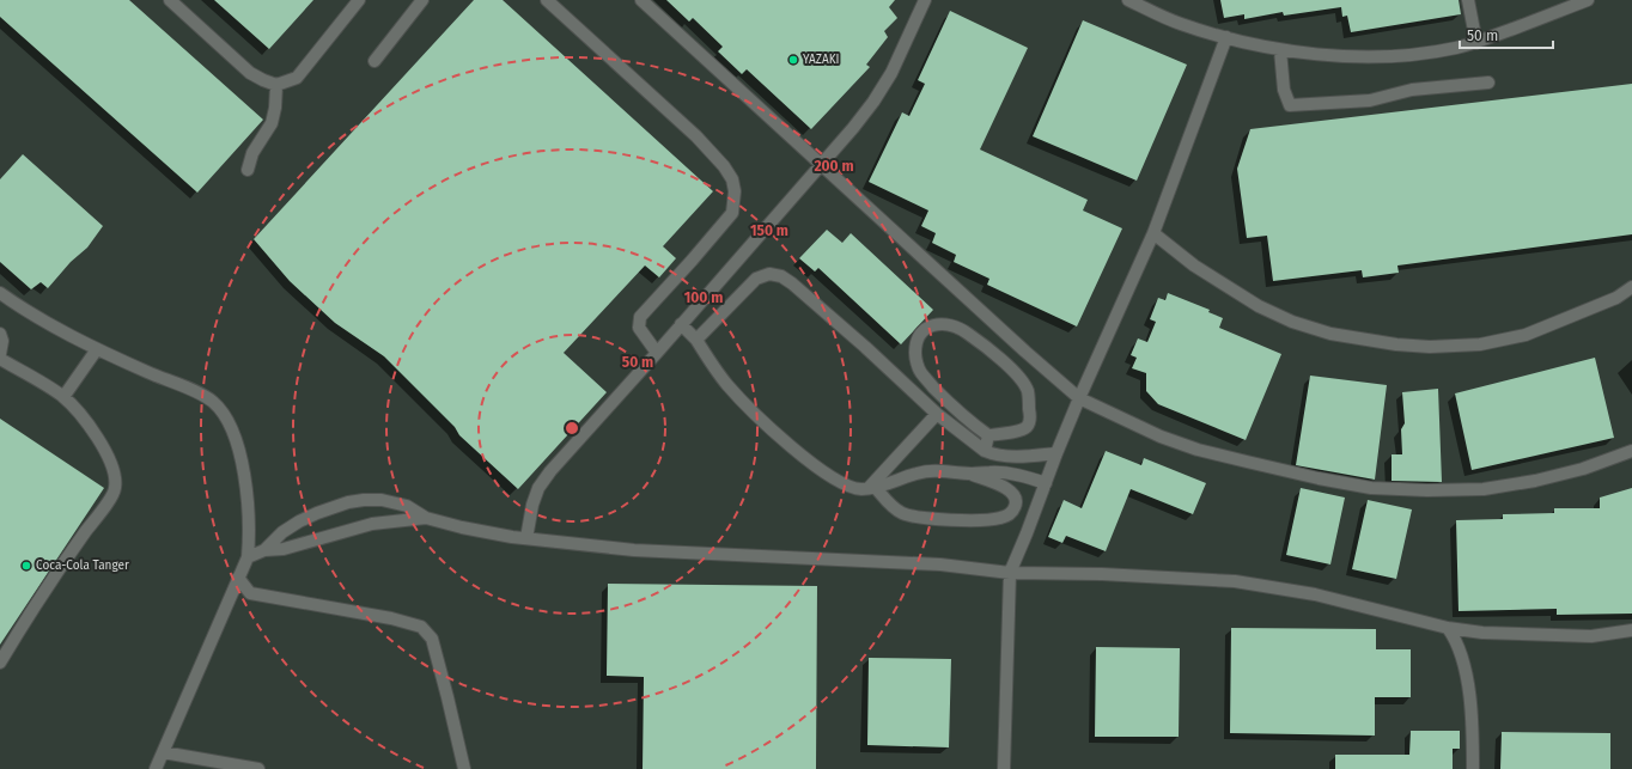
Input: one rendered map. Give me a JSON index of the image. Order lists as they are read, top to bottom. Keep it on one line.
{"places":["YAZAKI","Coca-Cola Tanger"],"scale_bar":"50 m","rings":["200 m","150 m","100 m","50 m"]}
